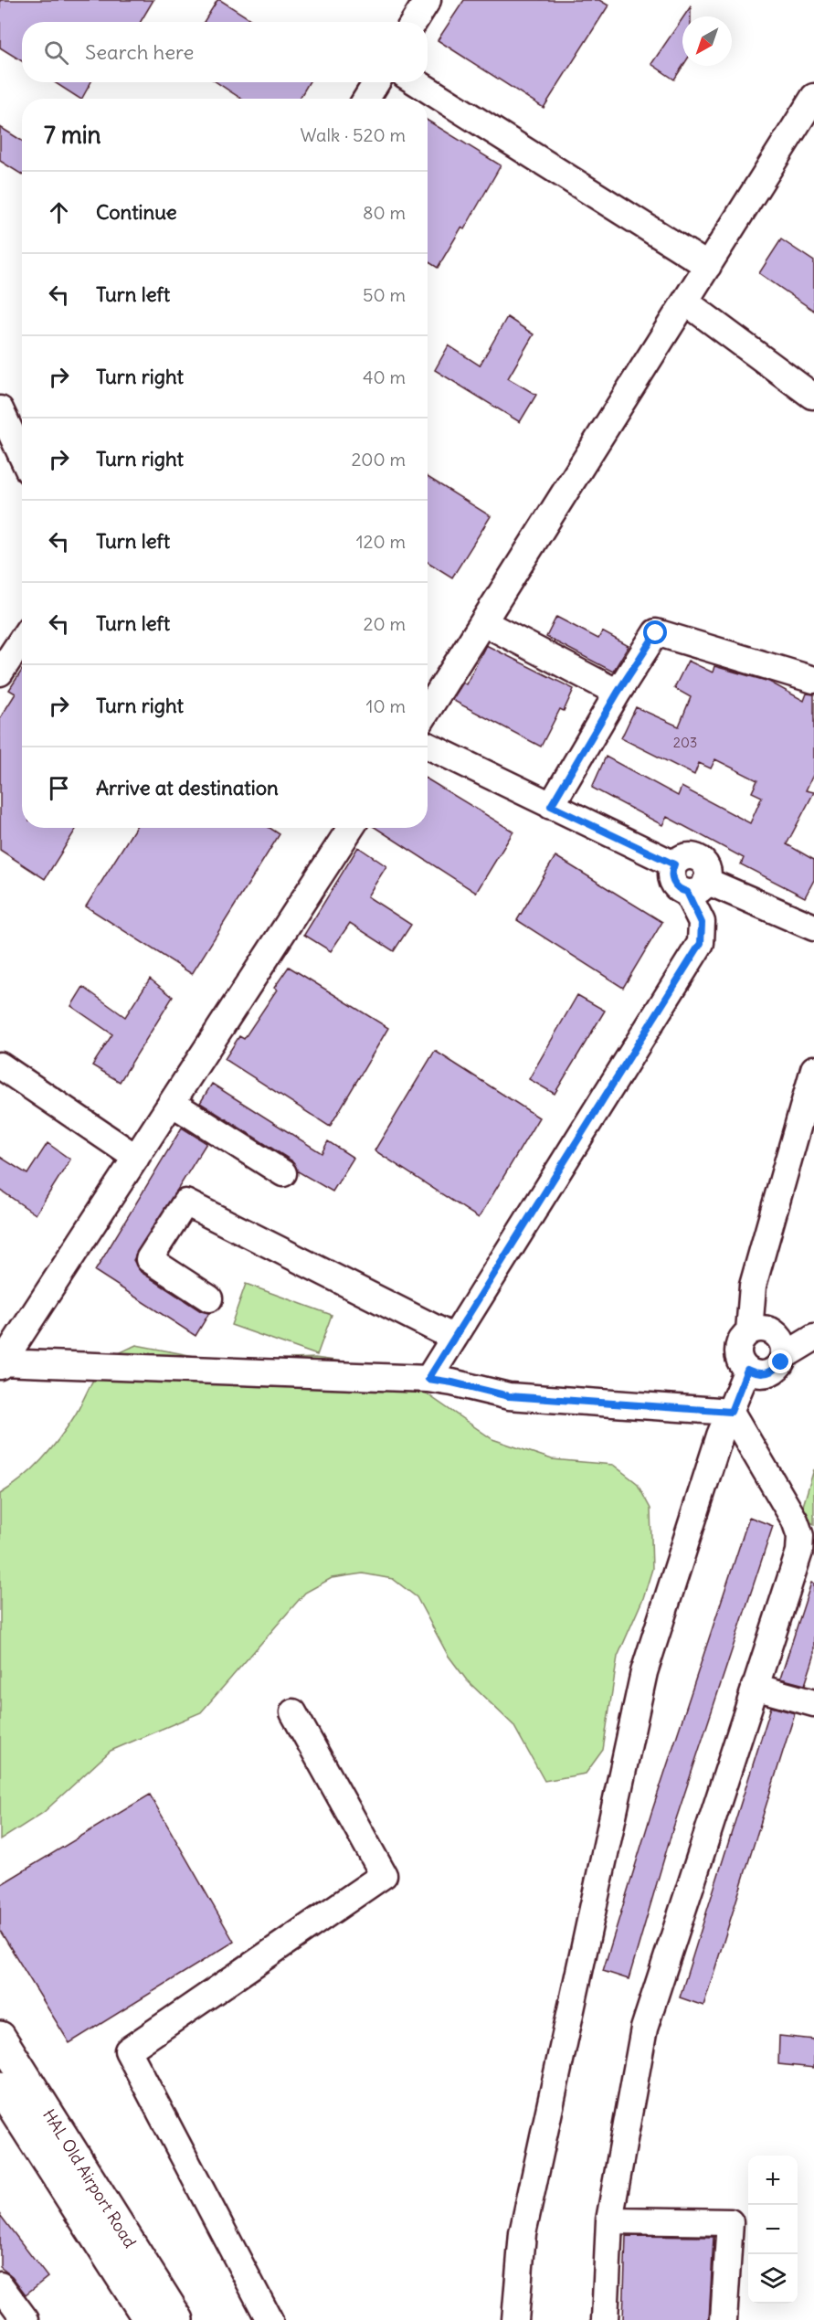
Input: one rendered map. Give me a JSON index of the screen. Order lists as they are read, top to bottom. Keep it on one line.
{"streets":{"main road":["HAL Old Airport Road"]},"house_numbers":["203"],"north":"bottom left","page":{"search":"Search here","heading":["7 min","Walk · 520 m"],"list":[["Continue","80 m"],["Turn left","50 m"],["Turn right","40 m"],["Turn right","200 m"],["Turn left","120 m"],["Turn left","20 m"],["Turn right","10 m"],"Arrive at destination"],"map_buttons":["+","−"]}}
